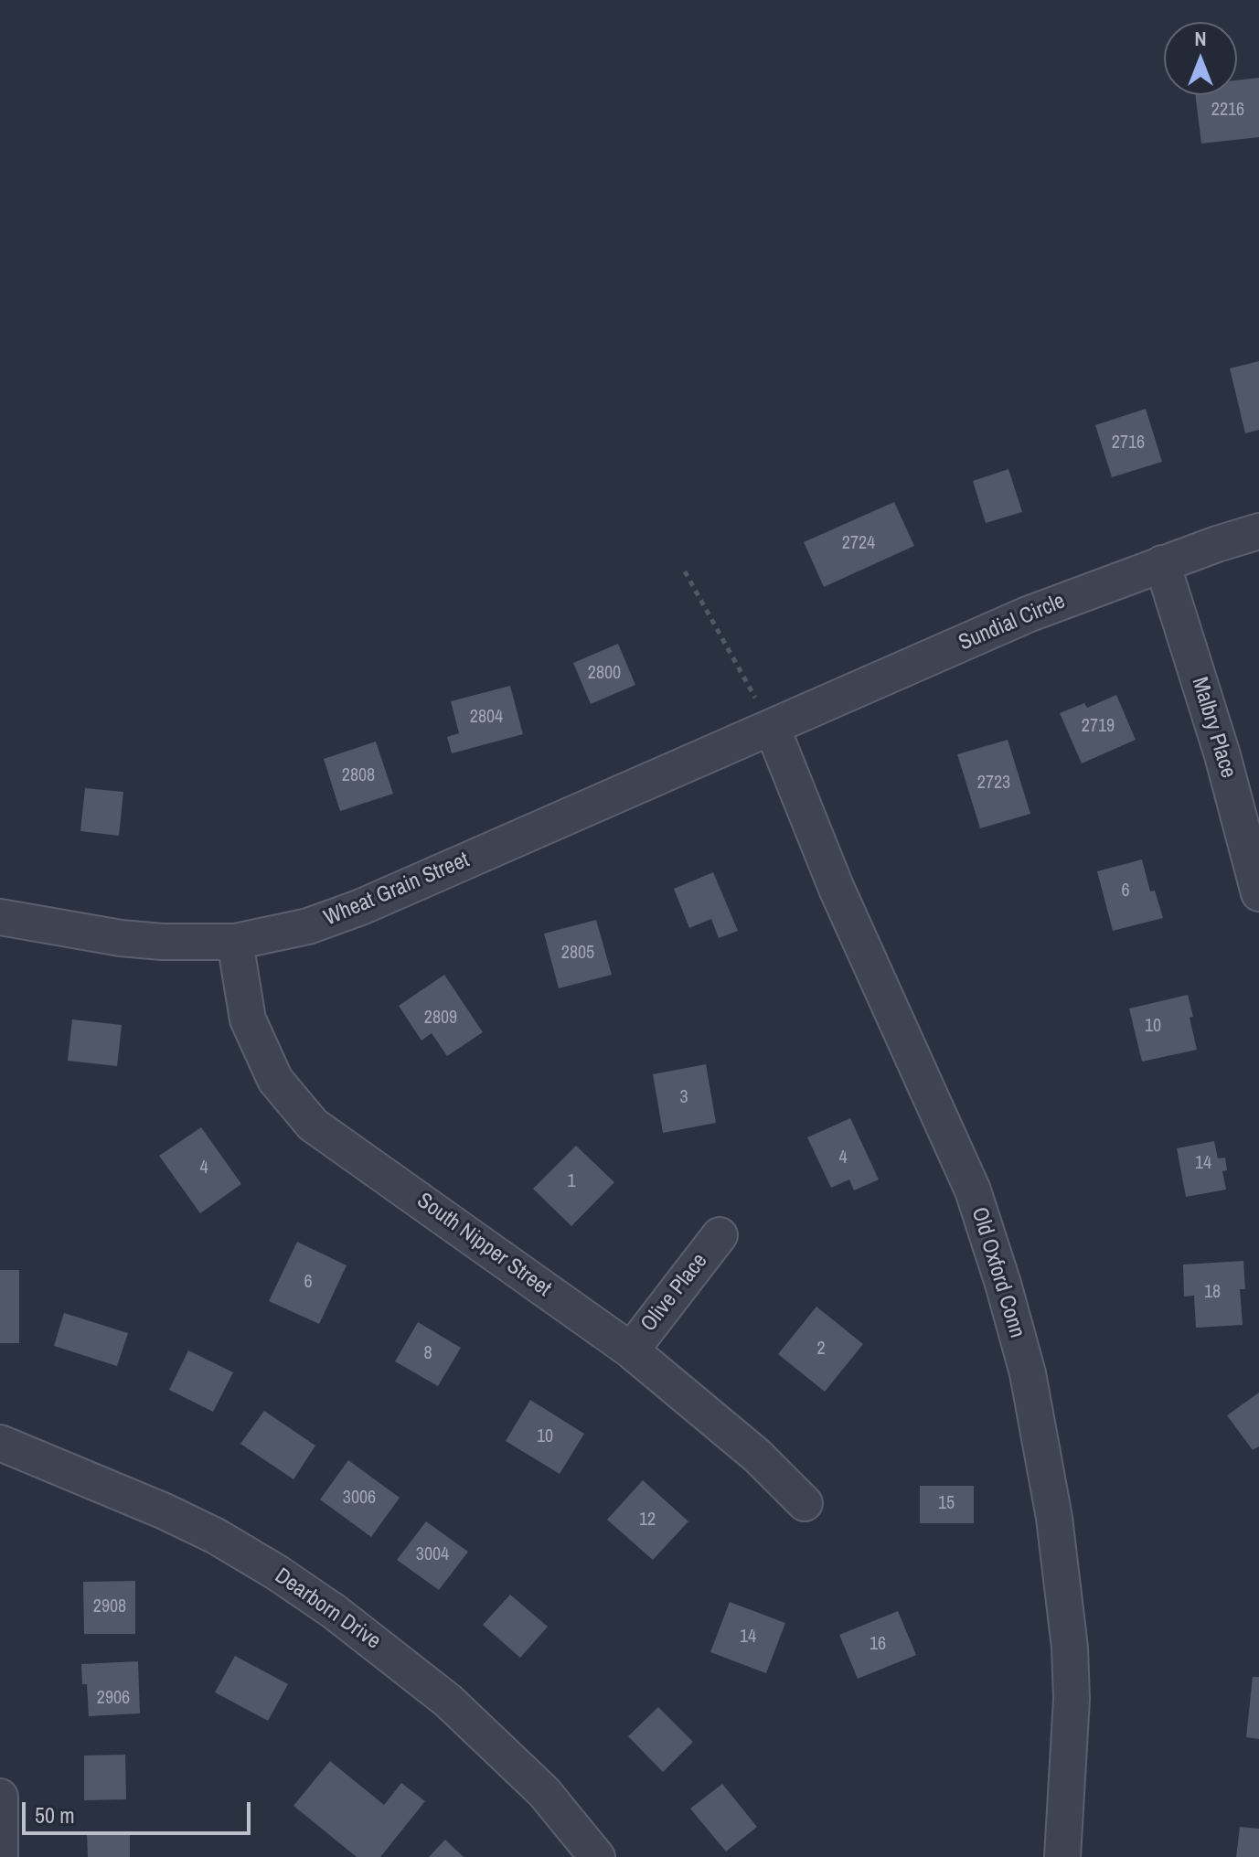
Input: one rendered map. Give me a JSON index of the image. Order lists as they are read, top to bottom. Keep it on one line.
{"streets":{"street":["Sundial Circle","Malbry Place","Wheat Grain Street","South Nipper Street","Old Oxford Conn","Olive Place","Dearborn Drive"]},"crossings":[["Sundial Circle","Malbry Place"],["Sundial Circle","Wheat Grain Street"],["Sundial Circle","Old Oxford Conn"],["Wheat Grain Street","South Nipper Street"],["Wheat Grain Street","Old Oxford Conn"],["South Nipper Street","Olive Place"]],"house_numbers":["2216","2716","2724","2800","2804","2719","2808","2723","6","2805","2809","10","3","4","14","4","1","6","18","2","8","10","3006","15","12","3004","2908","14","16","2906"],"scale_bar":"50 m","north":"top"}
